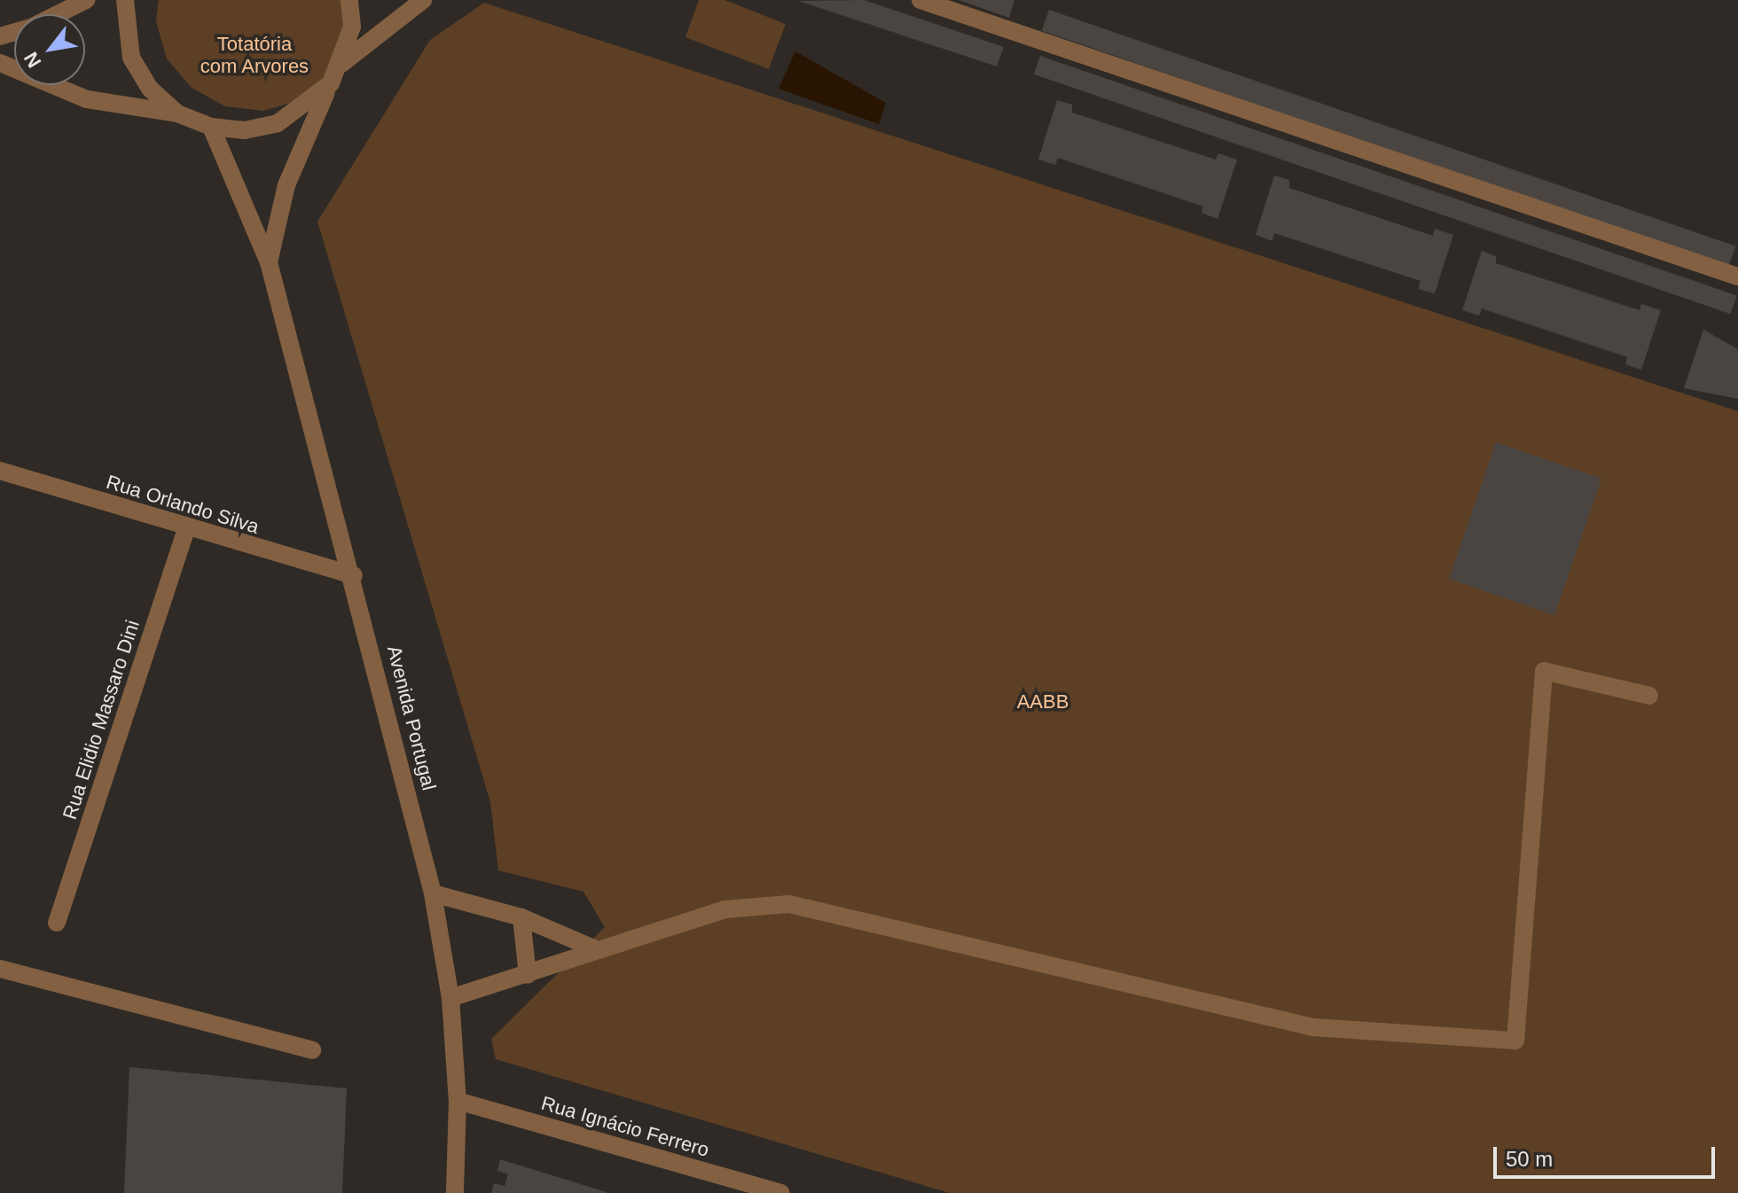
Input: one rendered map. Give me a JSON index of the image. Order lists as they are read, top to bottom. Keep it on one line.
{"streets":{"street":["Rua Orlando Silva","Avenida Portugal","Rua Elidio Massaro Dini","Rua Ignácio Ferrero"]},"crossings":[["Rua Orlando Silva","Avenida Portugal"],["Rua Orlando Silva","Rua Elidio Massaro Dini"],["Avenida Portugal","Rua Ignácio Ferrero"]],"parks":["Totatória com Arvores","AABB"],"scale_bar":"50 m","north":"bottom left"}
